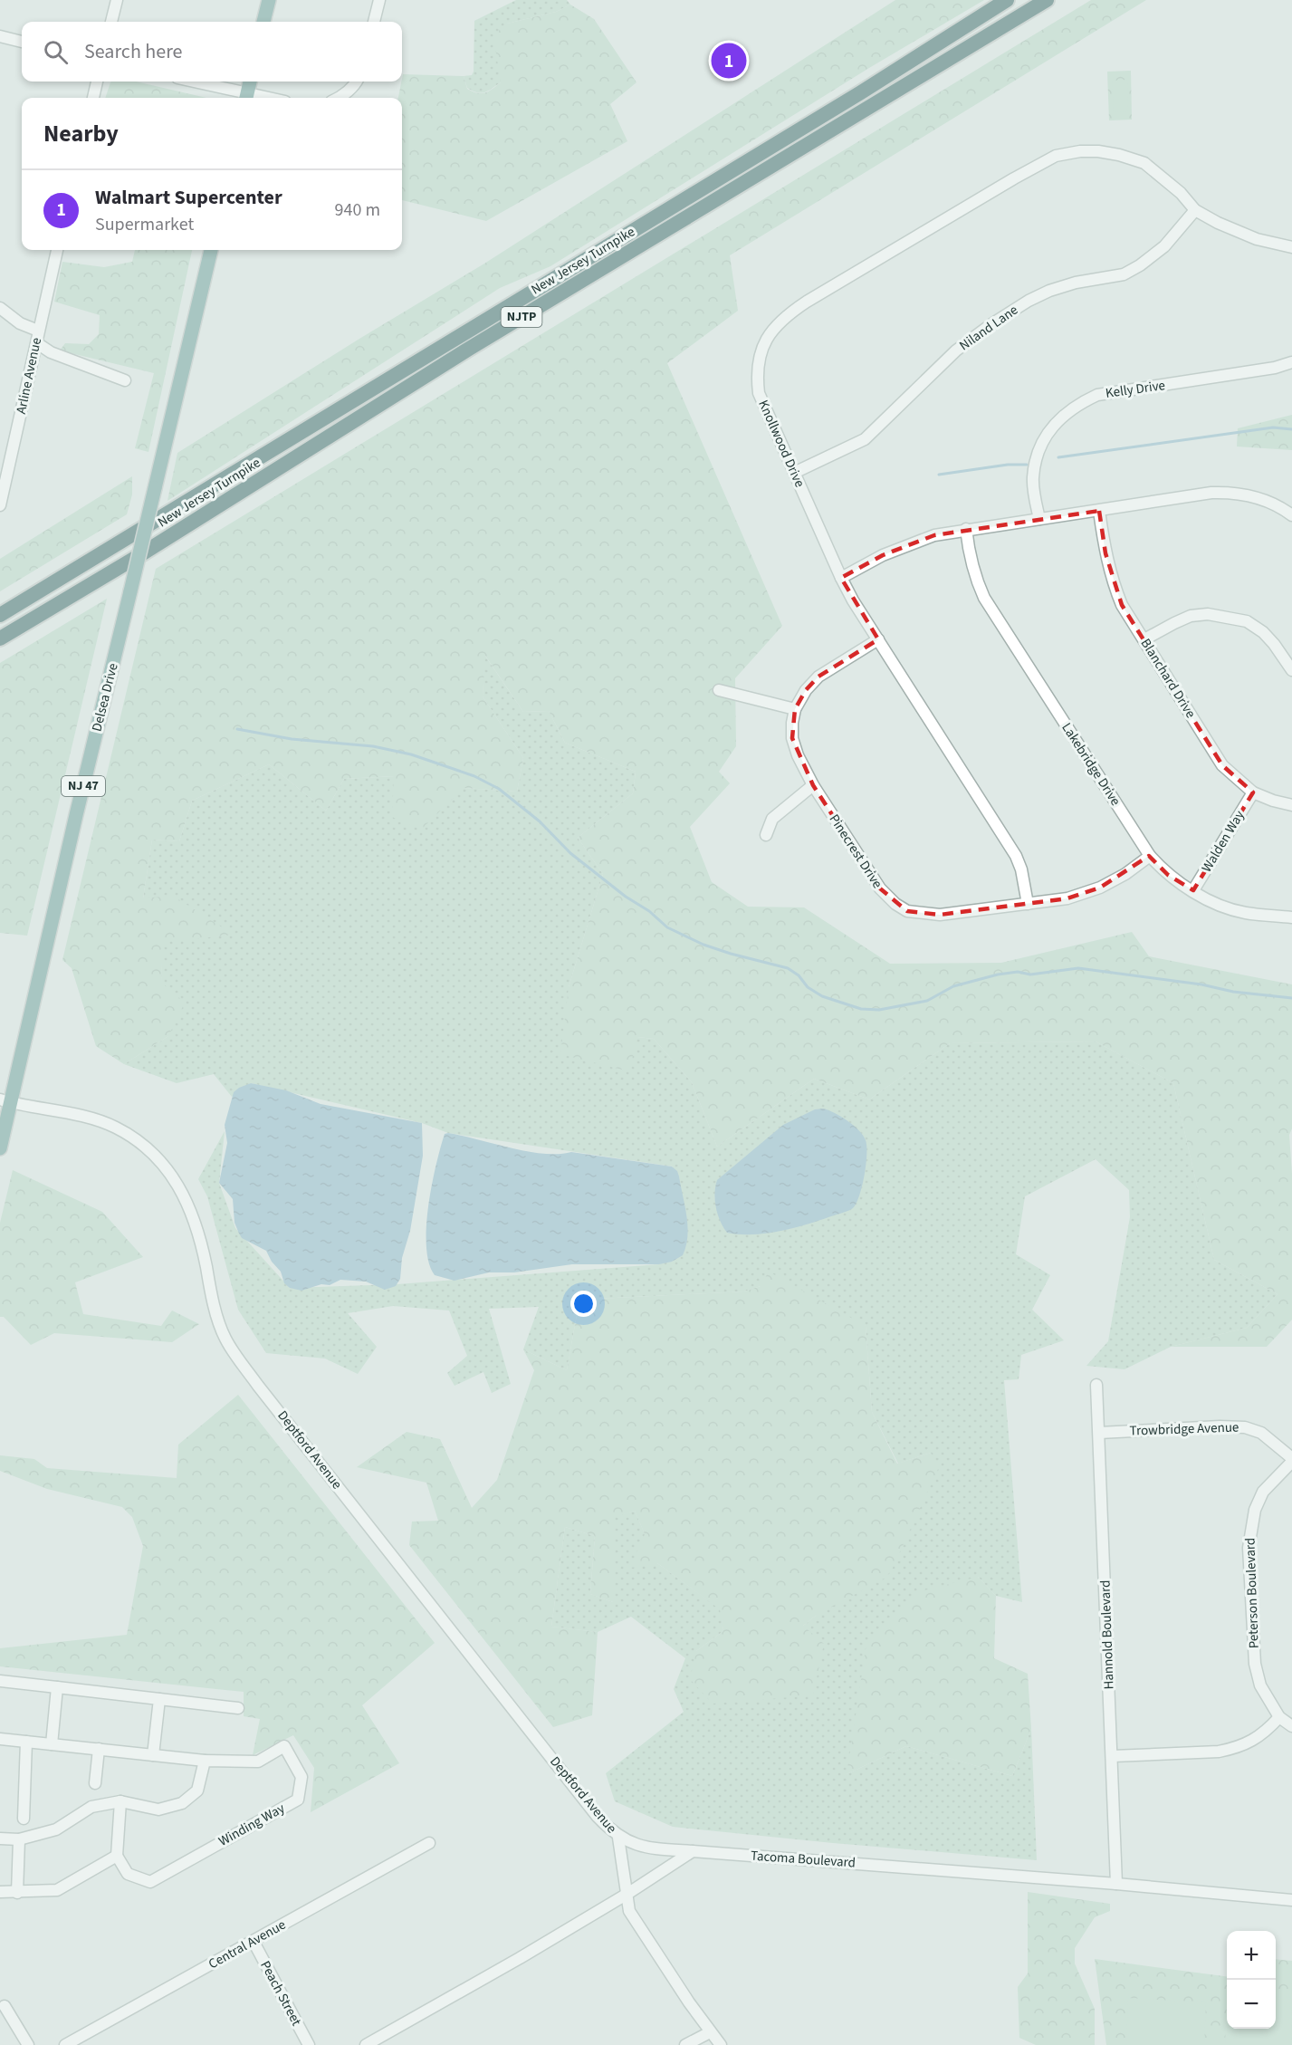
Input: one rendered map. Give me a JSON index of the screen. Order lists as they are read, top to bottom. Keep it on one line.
{"streets":{"highway":["New Jersey Turnpike","NJTP"],"main road":["Delsea Drive","NJ 47"],"street":["Niland Lane","Arline Avenue","Kelly Drive","Knollwood Drive","Blanchard Drive","Lakebridge Drive","Walden Way","Pinecrest Drive","Trowbridge Avenue","Deptford Avenue","Peterson Boulevard","Hannold Boulevard","Winding Way","Tacoma Boulevard","Central Avenue","Peach Street"]},"crossings":[["Niland Lane","Knollwood Drive"],["Knollwood Drive","Pinecrest Drive"],["Blanchard Drive","Walden Way"],["Delsea Drive","Deptford Avenue"],["Lakebridge Drive","Walden Way"],["Lakebridge Drive","Pinecrest Drive"],["Trowbridge Avenue","Peterson Boulevard"],["Trowbridge Avenue","Hannold Boulevard"],["Deptford Avenue","Tacoma Boulevard"],["Hannold Boulevard","Tacoma Boulevard"],["Central Avenue","Peach Street"]],"page":{"search":"Search here","pins":"1","heading":"Nearby","list":[{"mark":"1","name":"Walmart Supercenter","note":"Supermarket","value":"940 m"}],"map_buttons":["+","−"]}}
